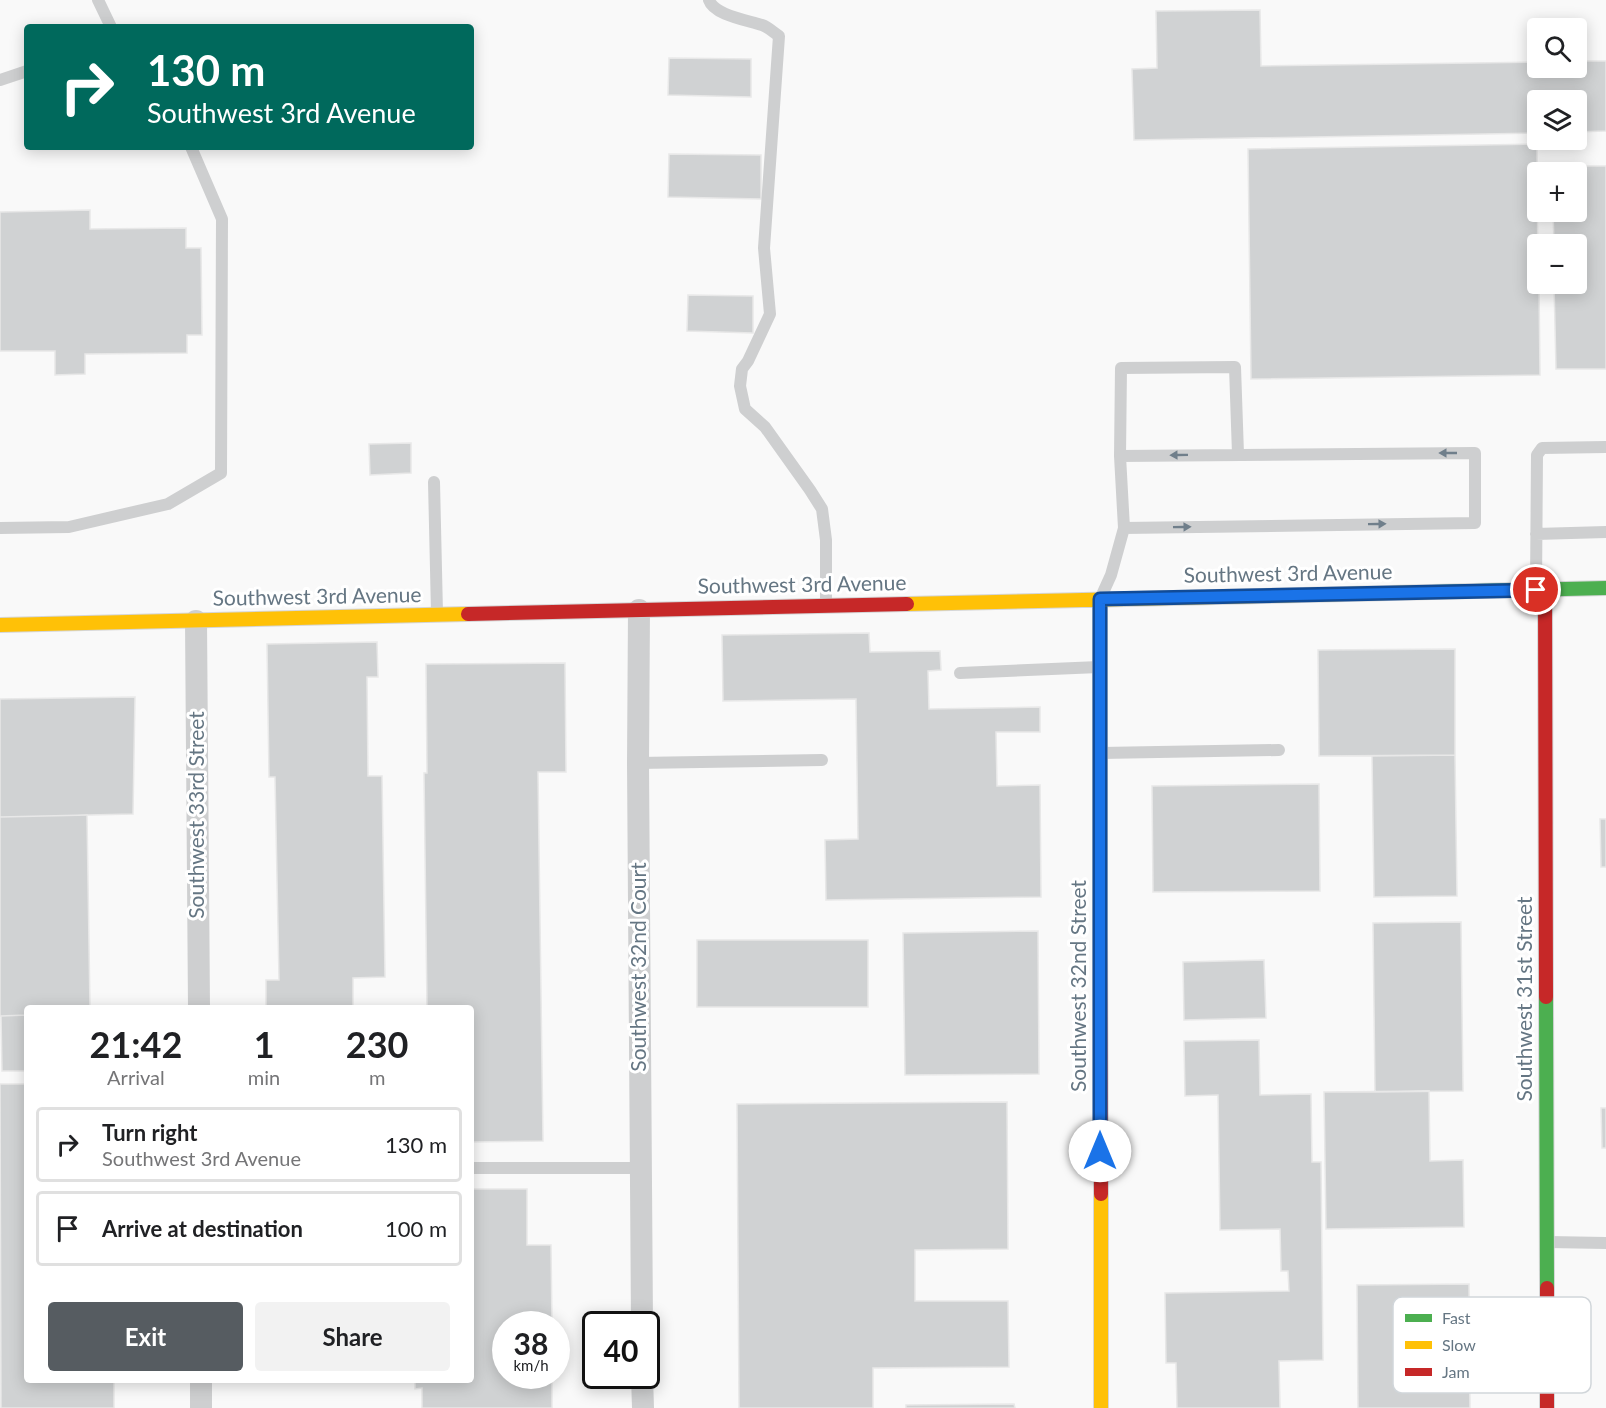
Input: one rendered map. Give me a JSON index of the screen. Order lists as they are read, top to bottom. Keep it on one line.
{"streets":{"street":["Southwest 3rd Avenue","Southwest 33rd Street","Southwest 32nd Court","Southwest 32nd Street","Southwest 31st Street"]},"crossings":[["Southwest 3rd Avenue","Southwest 33rd Street"],["Southwest 3rd Avenue","Southwest 32nd Court"],["Southwest 3rd Avenue","Southwest 32nd Street"],["Southwest 3rd Avenue","Southwest 31st Street"]],"legend":["Fast","Slow","Jam"],"page":{"map_buttons":["+","−"],"turn":["130 m","Southwest 3rd Avenue"],"eta":["21:42","Arrival","1","min","230","m"],"list":[{"name":"Turn right","note":"Southwest 3rd Avenue","value":"130 m"},{"name":"Arrive at destination","value":"100 m"}],"buttons":["Exit","Share"],"speed":"38 km/h","limit":"40"}}
